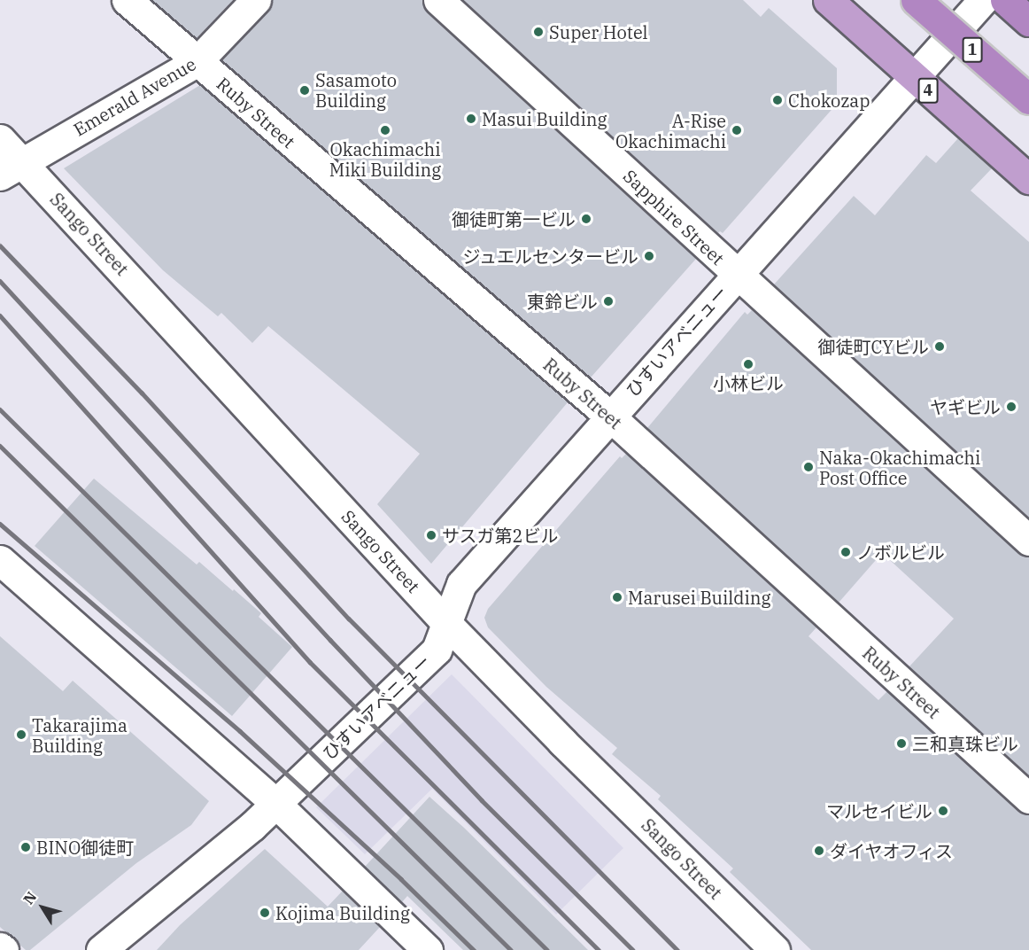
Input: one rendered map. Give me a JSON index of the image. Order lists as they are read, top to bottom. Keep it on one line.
{"streets":{"highway":["1","4"],"street":["Emerald Avenue","Ruby Street","Sapphire Street","Sango Street","ひすいアベニュー"]},"crossings":[["4","ひすいアベニュー"],["Emerald Avenue","Ruby Street"],["Emerald Avenue","Sango Street"],["Ruby Street","ひすいアベニュー"],["Sapphire Street","ひすいアベニュー"],["Sango Street","ひすいアベニュー"]],"places":["Super Hotel","Sasamoto Building","Chokozap","Masui Building","Okachimachi Miki Building","A-Rise Okachimachi","御徒町第一ビル","ジュエルセンタービル","東鈴ビル","御徒町CYビル","小林ビル","ヤギビル","Naka-Okachimachi Post Office","サスガ第2ビル","ノボルビル","Marusei Building","Takarajima Building","三和真珠ビル","マルセイビル","BINO御徒町","ダイヤオフィス","Kojima Building"],"north":"top left"}
